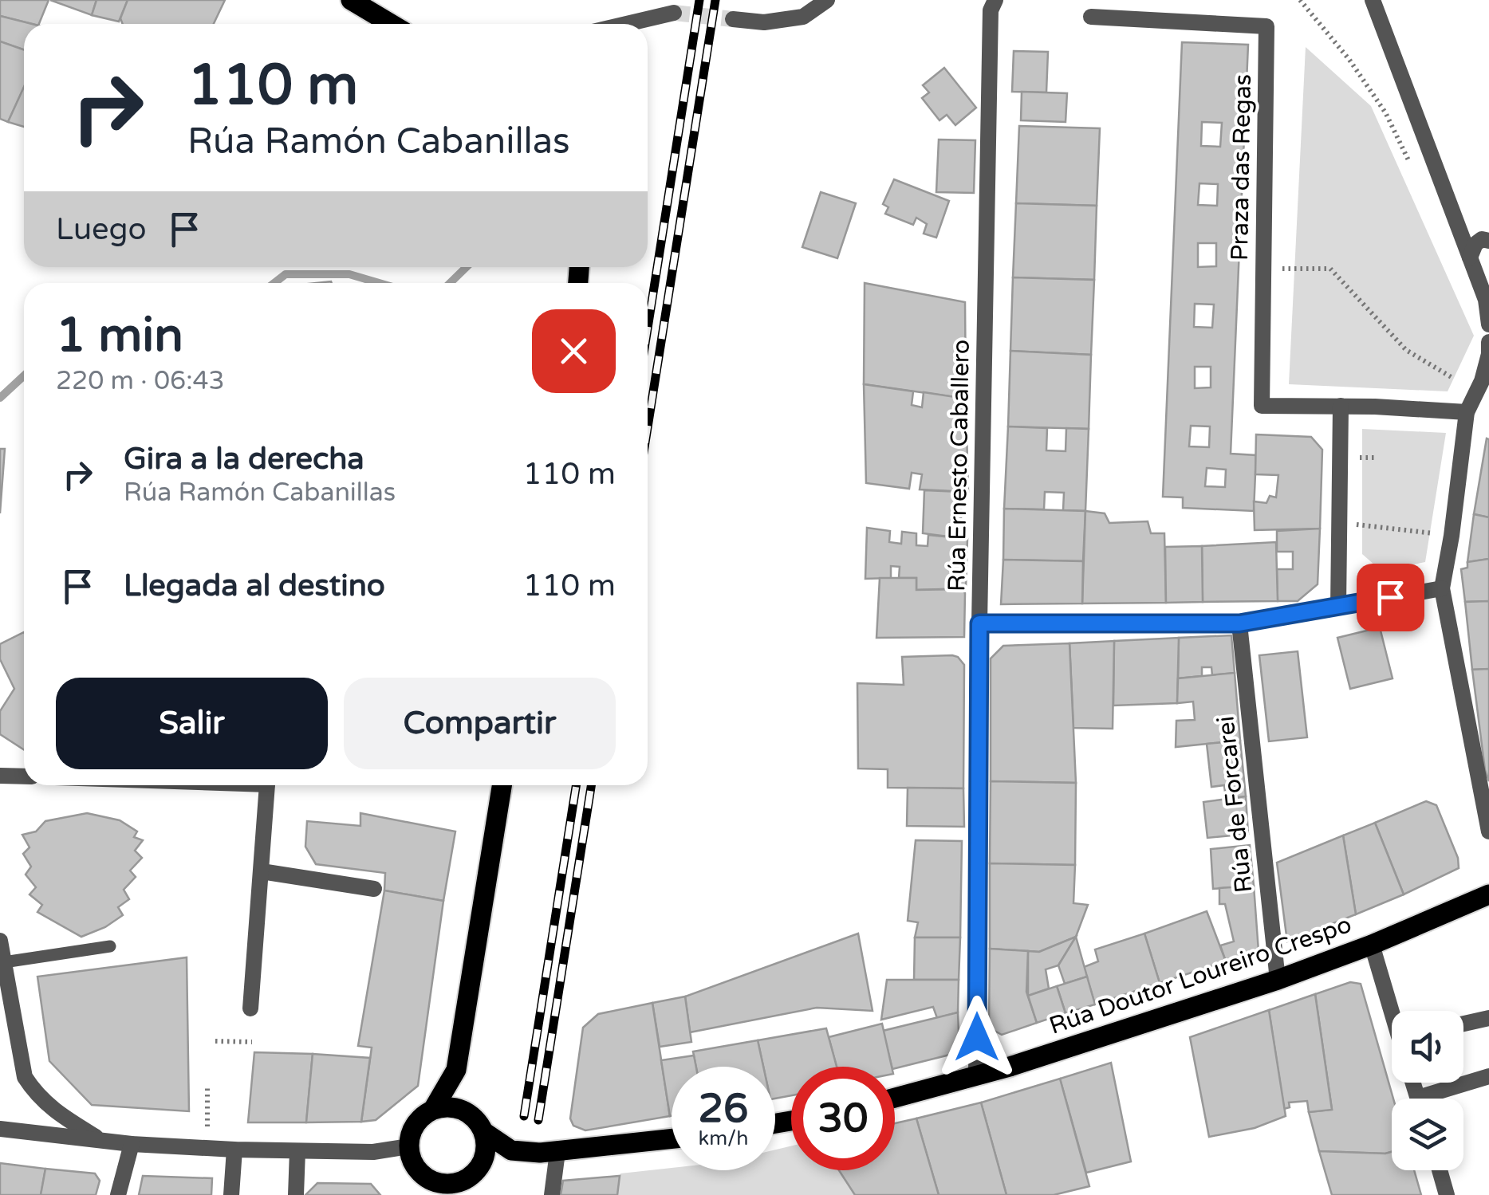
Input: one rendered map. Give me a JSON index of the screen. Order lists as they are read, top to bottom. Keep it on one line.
{"streets":{"main road":["Rúa Doutor Loureiro Crespo"],"street":["Praza das Regas","Rúa Ernesto Caballero","Rúa de Forcarei"]},"crossings":[["Rúa Ernesto Caballero","Rúa Doutor Loureiro Crespo"],["Rúa de Forcarei","Rúa Doutor Loureiro Crespo"]],"page":{"turn":["110 m","Rúa Ramón Cabanillas"],"then":"Luego","heading":["1 min","220 m · 06:43"],"list":[{"name":"Gira a la derecha","note":"Rúa Ramón Cabanillas","value":"110 m"},{"name":"Llegada al destino","value":"110 m"}],"buttons":["Salir","Compartir"],"speed":"26 km/h","limit":"30"}}
